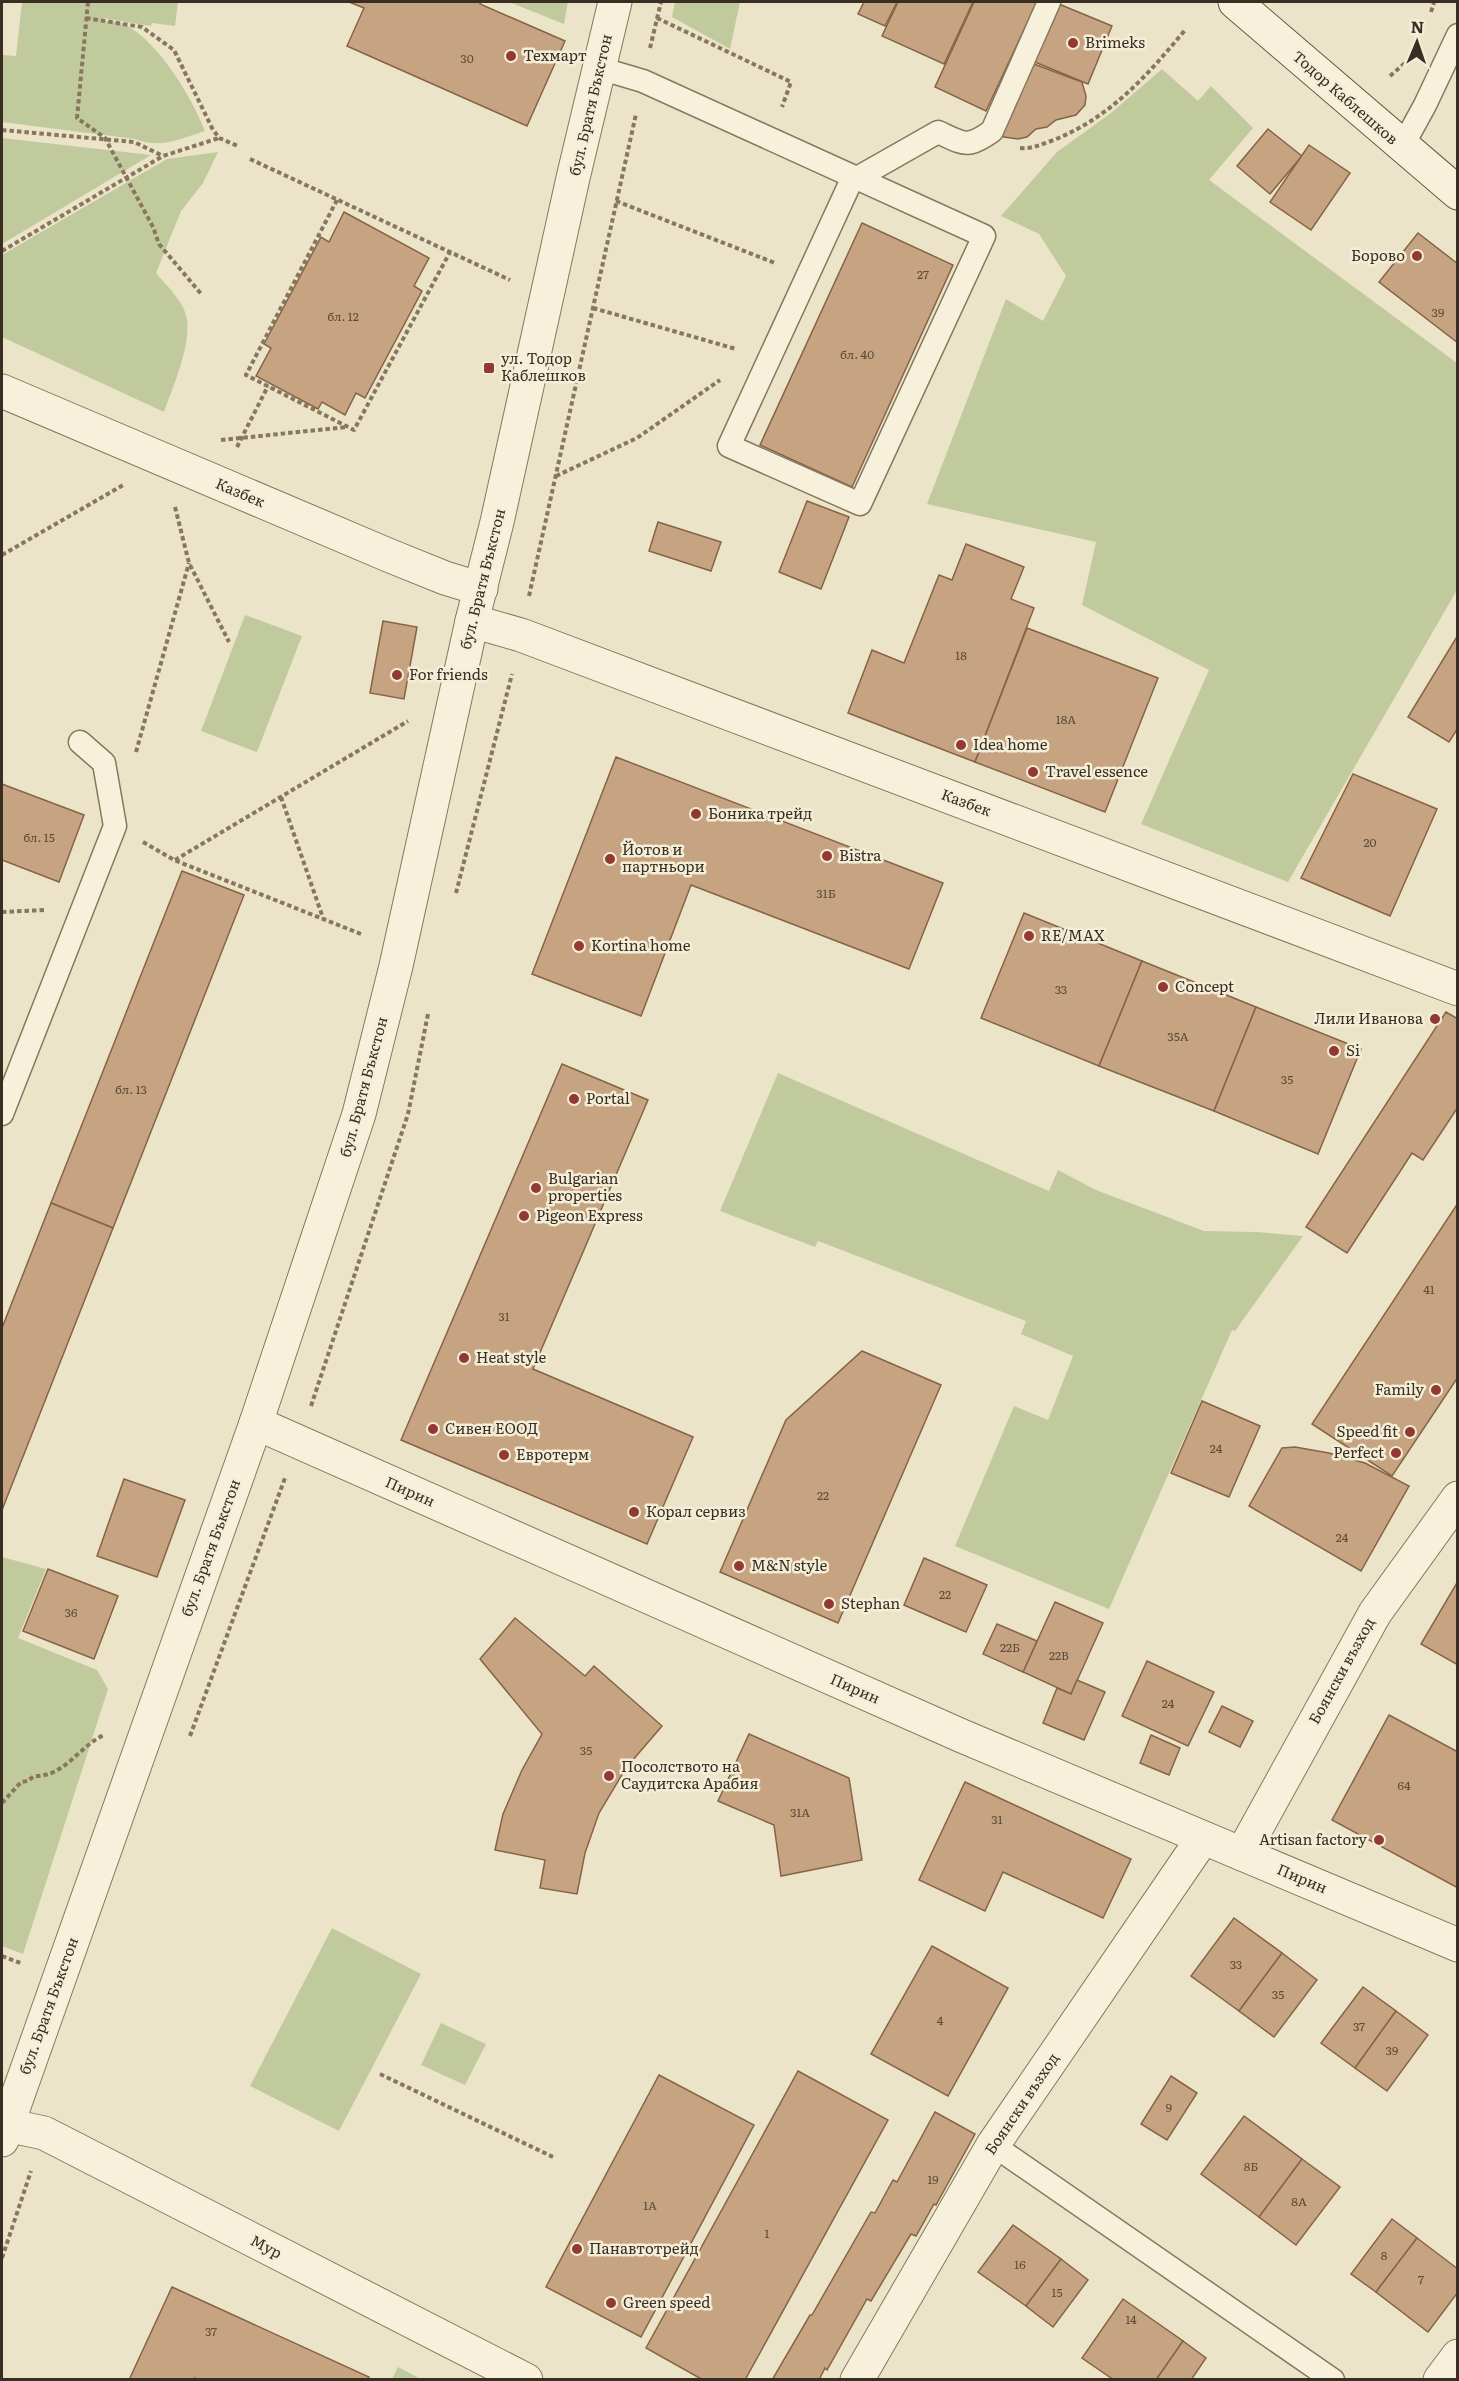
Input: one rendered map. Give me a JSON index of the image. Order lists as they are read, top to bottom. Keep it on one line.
{"streets":{"street":["Тодор Каблешков","бул. Братя Бъкстон","Казбек","Пирин","Боянски възход","Мур"]},"crossings":[["бул. Братя Бъкстон","Казбек"],["бул. Братя Бъкстон","Пирин"],["бул. Братя Бъкстон","Мур"],["Пирин","Боянски възход"]],"places":{"other":["Brimeks","Техмарт","Борово","For friends","Idea home","Travel essence","Боника трейд","Bistra","Йотов и партньори","RE/MAX","Kortina home","Concept","Лили Иванова","Si","Portal","Bulgarian properties","Pigeon Express","Heat style","Family","Сивен ЕООД","Speed fit","Perfect","Евротерм","Корал сервиз","M&N style","Stephan","Посолството на Саудитска Арабия","Artisan factory","Панавтотрейд","Green speed"],"transit":["ул. Тодор Каблешков"]},"house_numbers":["30","27","39","бл. 12","бл. 40","18","18А","бл. 15","20","31Б","33","35А","35","бл. 13","41","31","24","22","24","22","36","22Б","22В","24","35","64","31А","31","33","35","4","37","39","9","8Б","19","8А","1А","1","8","16","7","15","14","37"],"north":"top"}
